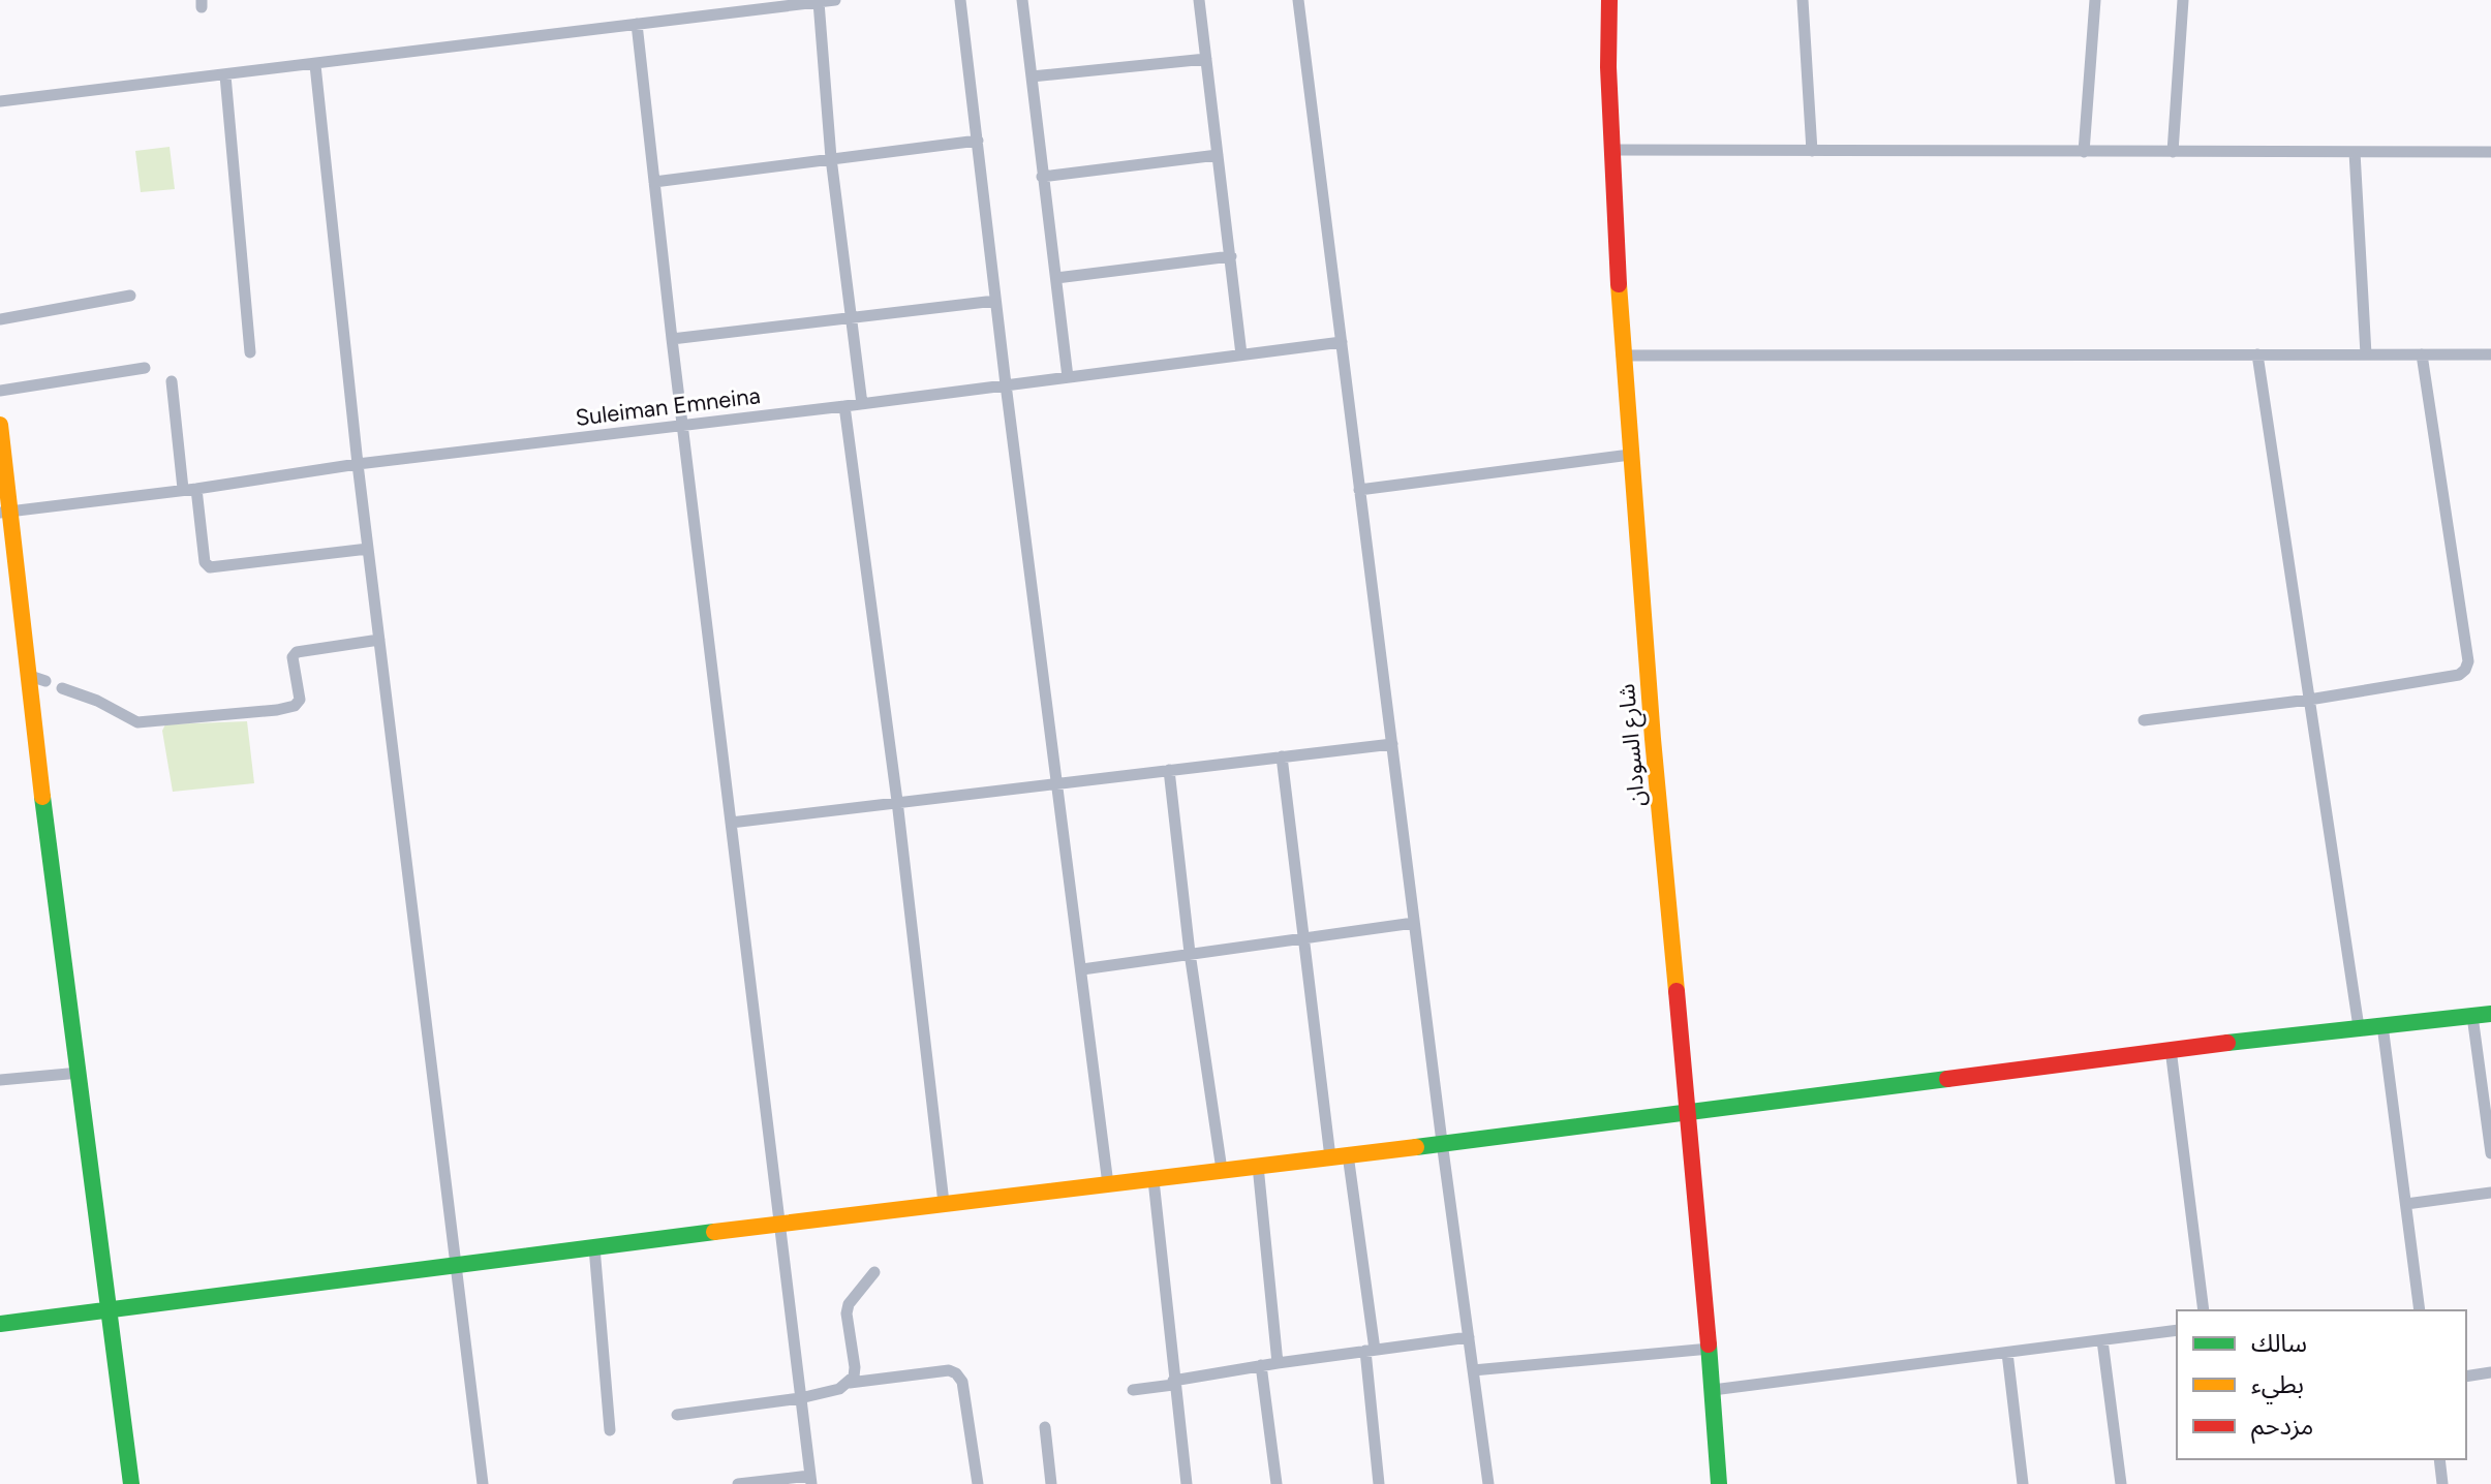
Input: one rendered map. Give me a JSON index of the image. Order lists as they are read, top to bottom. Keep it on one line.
{"streets":{"street":["Suleiman Emneina","شارع السودان"]},"legend":["سالك","بطيء","مزدحم"]}
